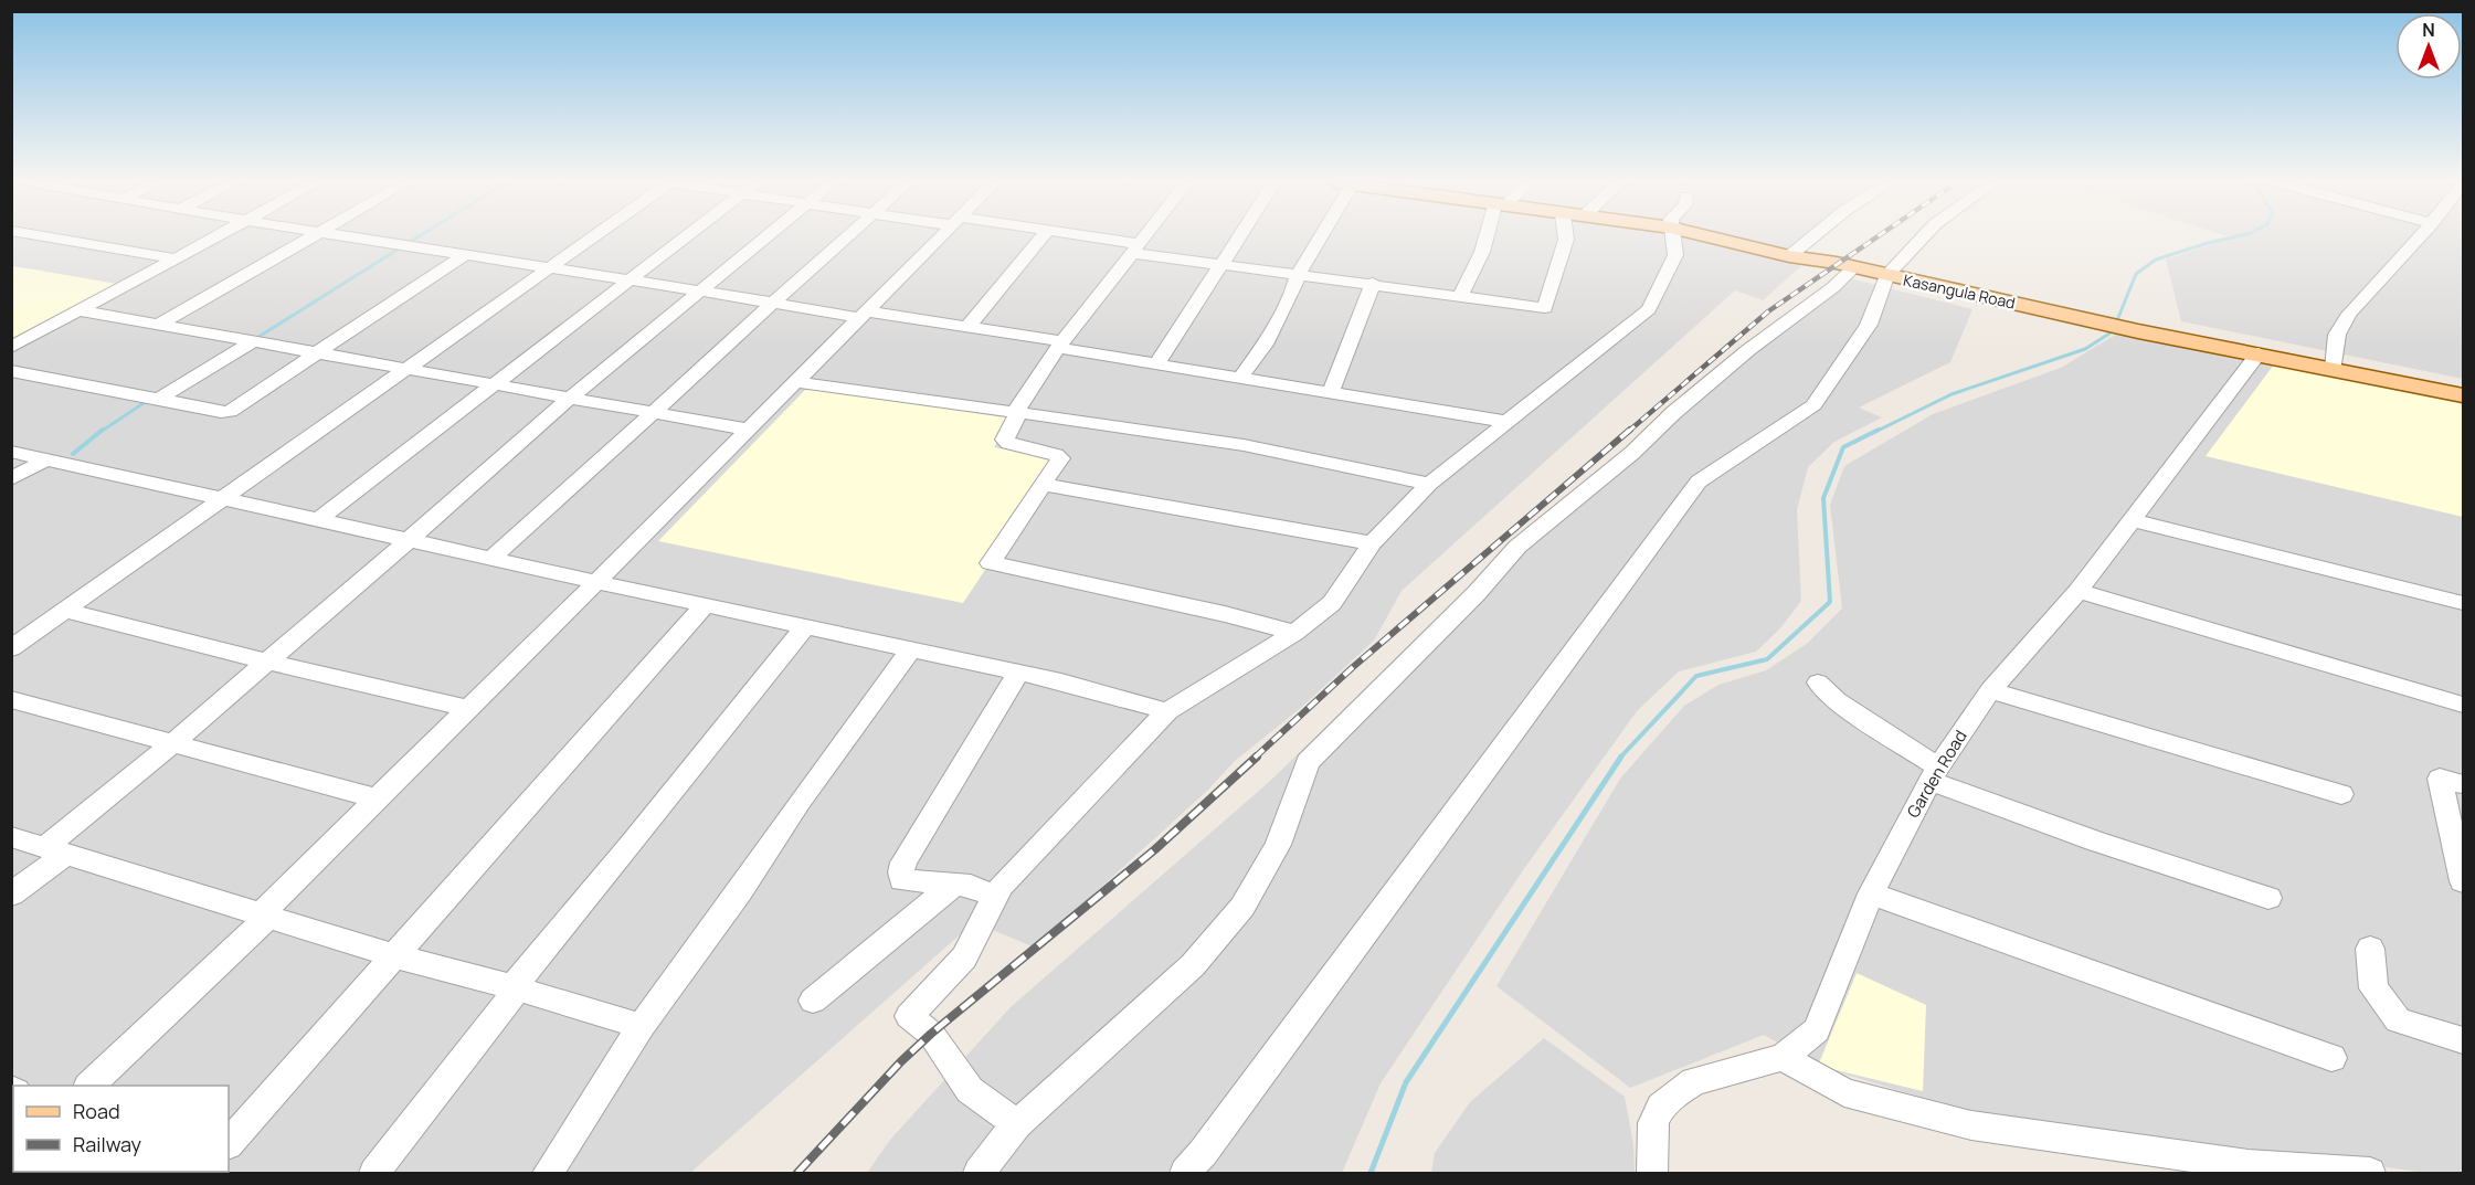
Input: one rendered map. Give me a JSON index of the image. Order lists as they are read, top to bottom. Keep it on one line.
{"streets":{"main road":["Kasangula Road"],"street":["Garden Road"]},"crossings":[["Kasangula Road","Garden Road"]],"legend":["Road","Railway"],"north":"top"}
